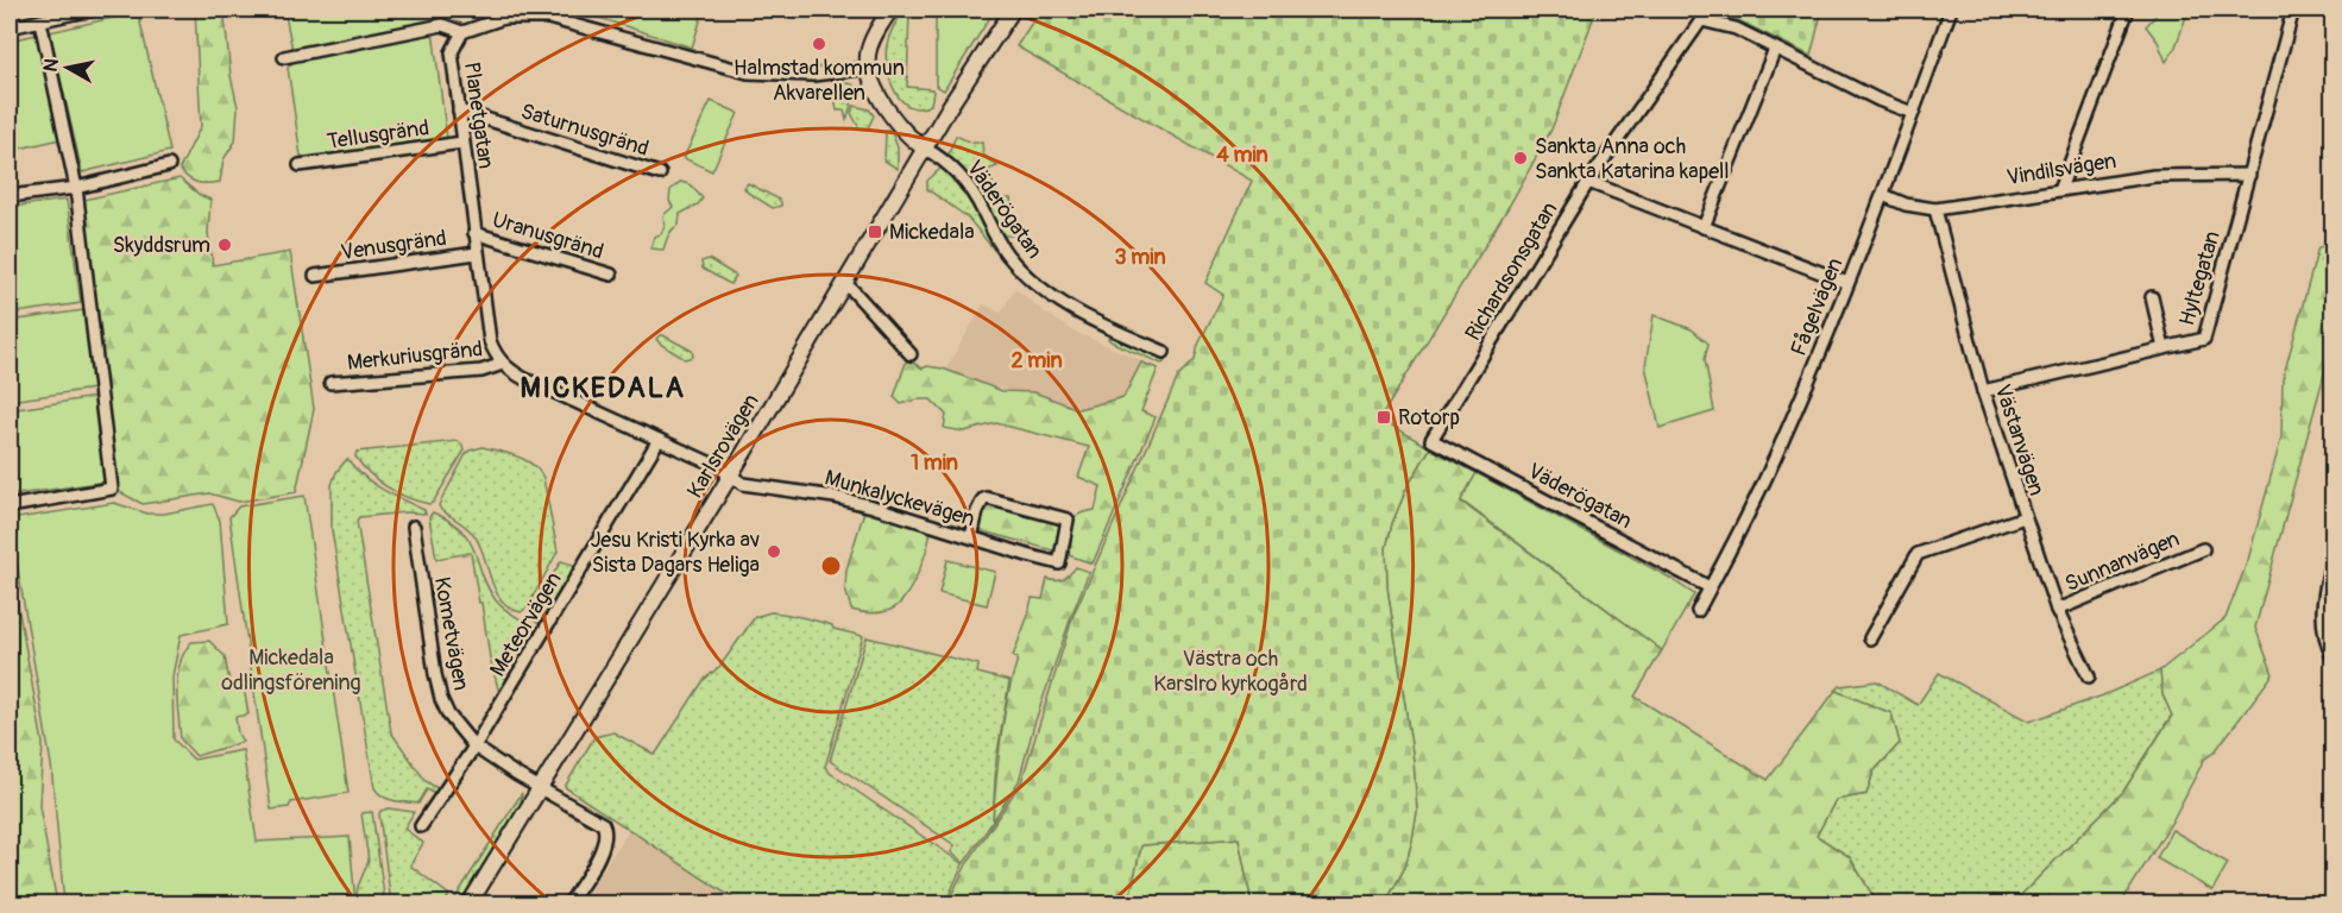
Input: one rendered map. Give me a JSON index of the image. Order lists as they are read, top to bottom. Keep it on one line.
{"streets":{"street":["Planetgatan","Saturnusgränd","Tellusgränd","Vindilsvägen","Väderögatan","Uranusgränd","Venusgränd","Richardsonsgatan","Hyltegatan","Fågelvägen","Merkuriusgränd","Västanvägen","Karlsrovägen","Munkalyckevägen","Sunnanvägen","Meteorvägen","Kometvägen"]},"crossings":[["Planetgatan","Saturnusgränd"],["Planetgatan","Tellusgränd"],["Planetgatan","Uranusgränd"],["Planetgatan","Venusgränd"],["Planetgatan","Merkuriusgränd"],["Vindilsvägen","Hyltegatan"],["Vindilsvägen","Fågelvägen"],["Vindilsvägen","Västanvägen"],["Väderögatan","Richardsonsgatan"],["Väderögatan","Fågelvägen"],["Väderögatan","Karlsrovägen"],["Hyltegatan","Västanvägen"],["Västanvägen","Sunnanvägen"],["Karlsrovägen","Munkalyckevägen"],["Karlsrovägen","Kometvägen"],["Meteorvägen","Kometvägen"]],"districts":["MICKEDALA"],"parks":["Mickedala odlingsförening","Västra och Karslro kyrkogård"],"places":{"other":["Halmstad kommun Akvarellen","Sankta Anna och Sankta Katarina kapell","Skyddsrum","Jesu Kristi Kyrka av Sista Dagars Heliga"],"transit":["Mickedala","Rotorp"]},"north":"left","rings":["4 min","3 min","2 min","1 min"]}
